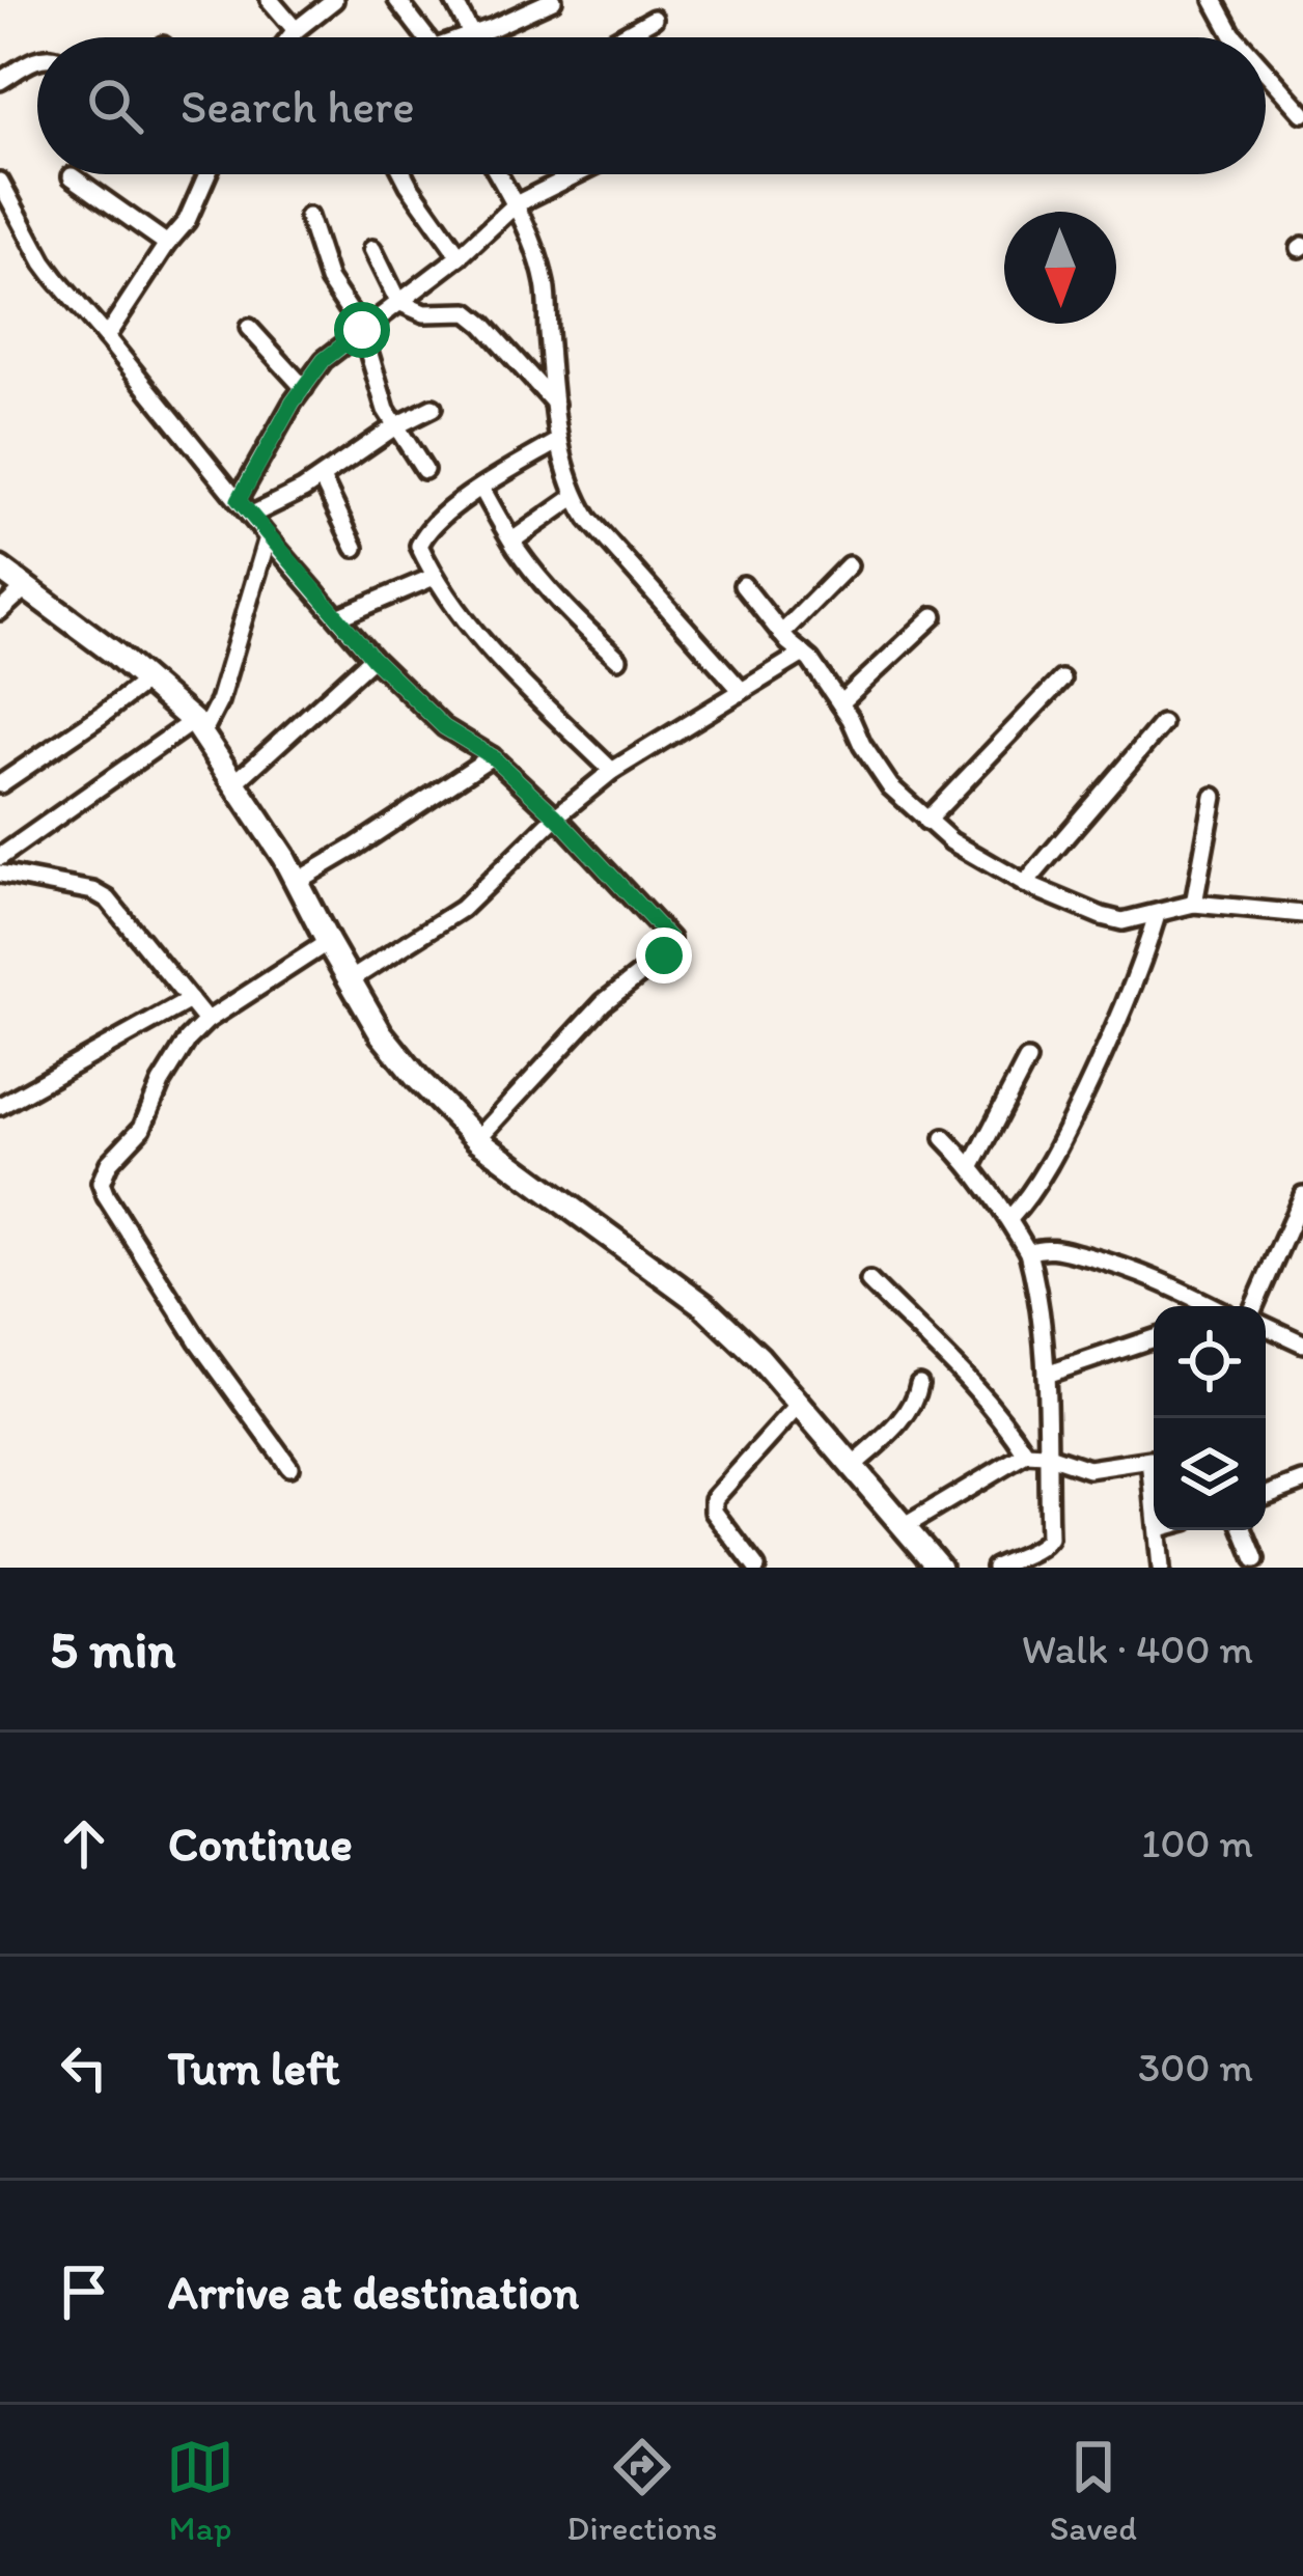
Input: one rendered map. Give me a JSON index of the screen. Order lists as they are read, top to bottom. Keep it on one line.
{"north":"bottom","page":{"search":"Search here","heading":["5 min","Walk · 400 m"],"list":[["Continue","100 m"],["Turn left","300 m"],"Arrive at destination"],"nav":["Map","Directions","Saved"]}}
